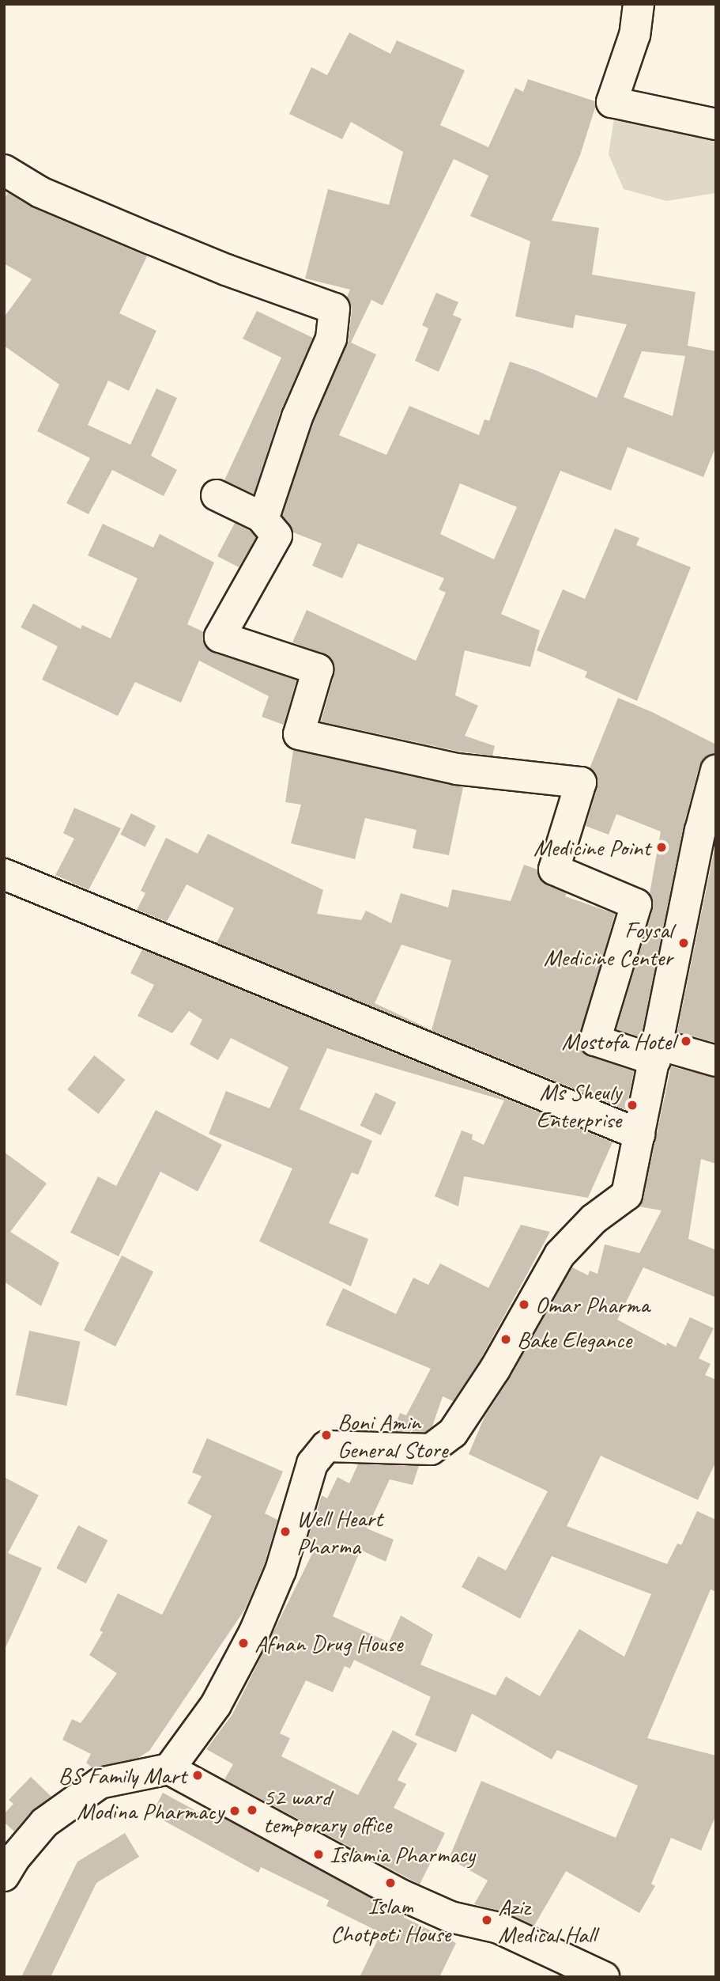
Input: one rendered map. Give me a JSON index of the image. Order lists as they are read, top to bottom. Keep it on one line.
{"places":["Medicine Point","Foysal Medicine Center","Mostofa Hotel","Ms Sheuly Enterprise","Omar Pharma","Bake Elegance","Boni Amin General Store","Well Heart Pharma","Afnan Drug House","BS Family Mart","52 ward temporary office","Modina Pharmacy","Islamia Pharmacy","Islam Chotpoti House","Aziz Medical Hall"]}
